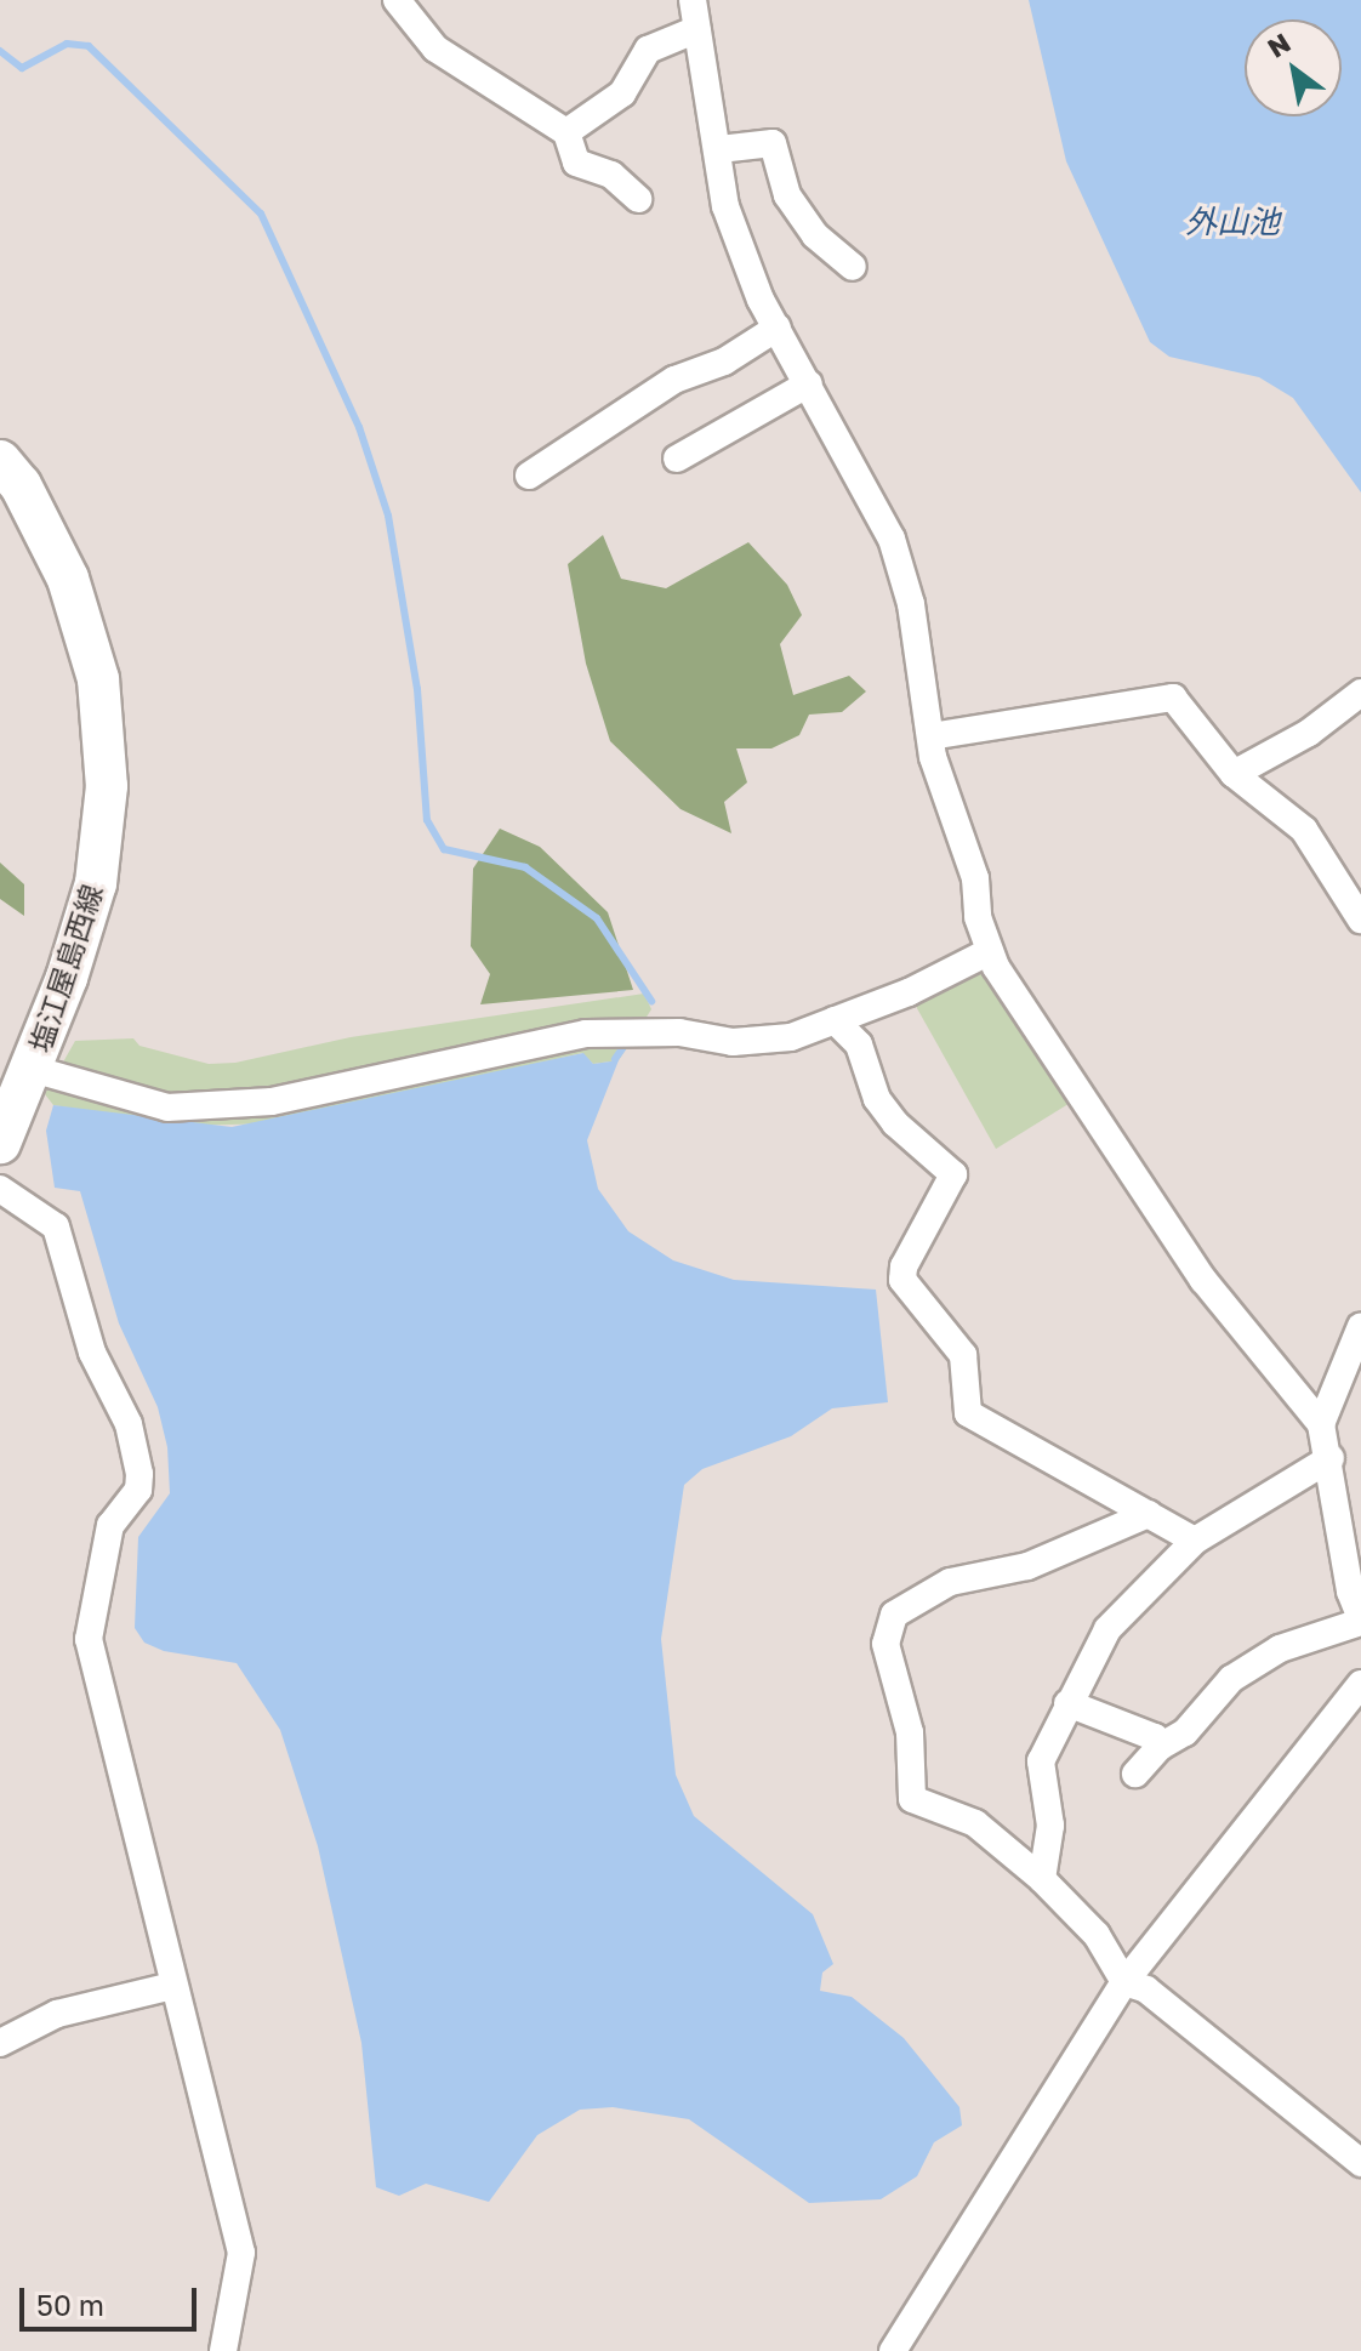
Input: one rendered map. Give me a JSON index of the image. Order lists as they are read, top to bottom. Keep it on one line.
{"streets":{"main road":["塩江屋島西線"]},"water":["外山池"],"scale_bar":"50 m","north":"top left"}
